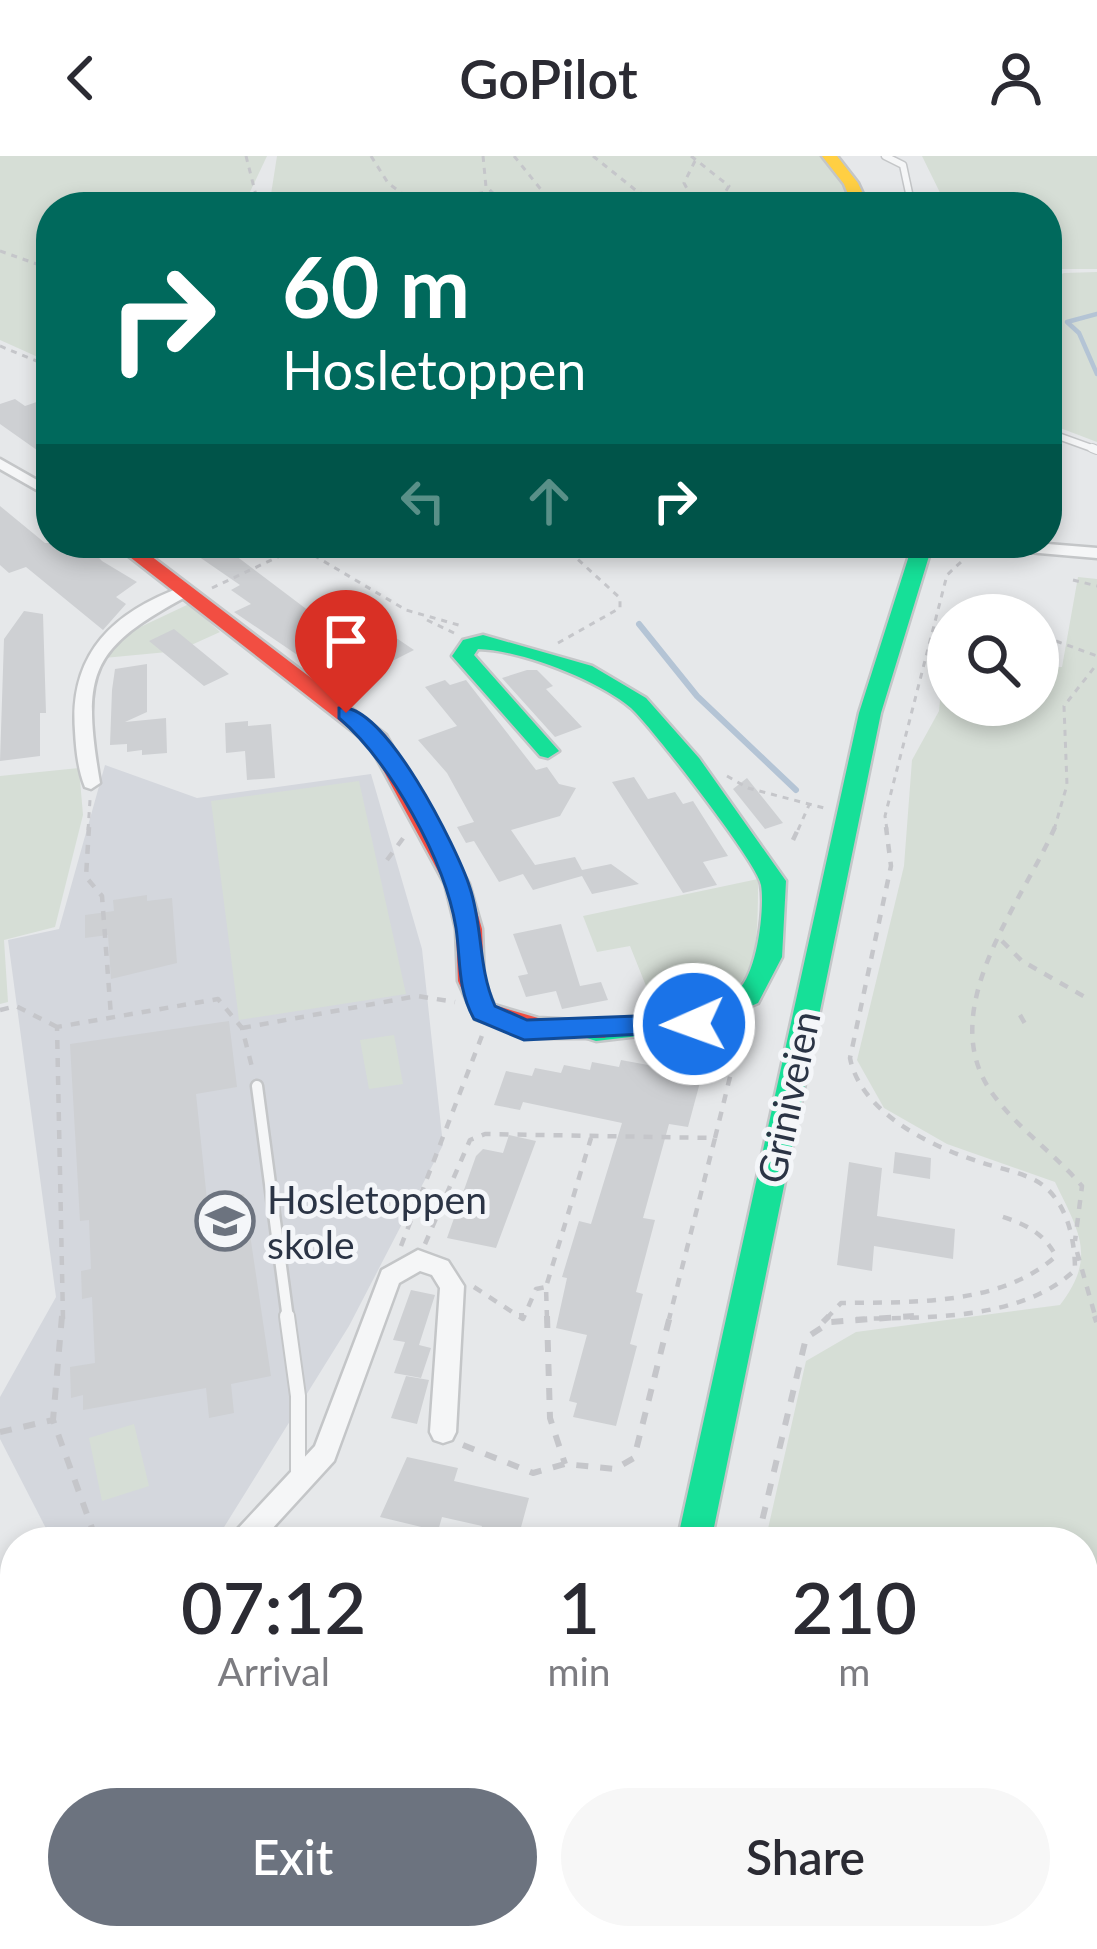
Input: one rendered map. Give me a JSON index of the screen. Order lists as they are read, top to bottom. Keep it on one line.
{"streets":{"street":["Griniveien"]},"places":{"school or university":["Hosletoppen skole"]},"page":{"header":"GoPilot","turn":["60 m","Hosletoppen"],"eta":["07:12","Arrival","1","min","210","m"],"buttons":["Exit","Share"]}}
